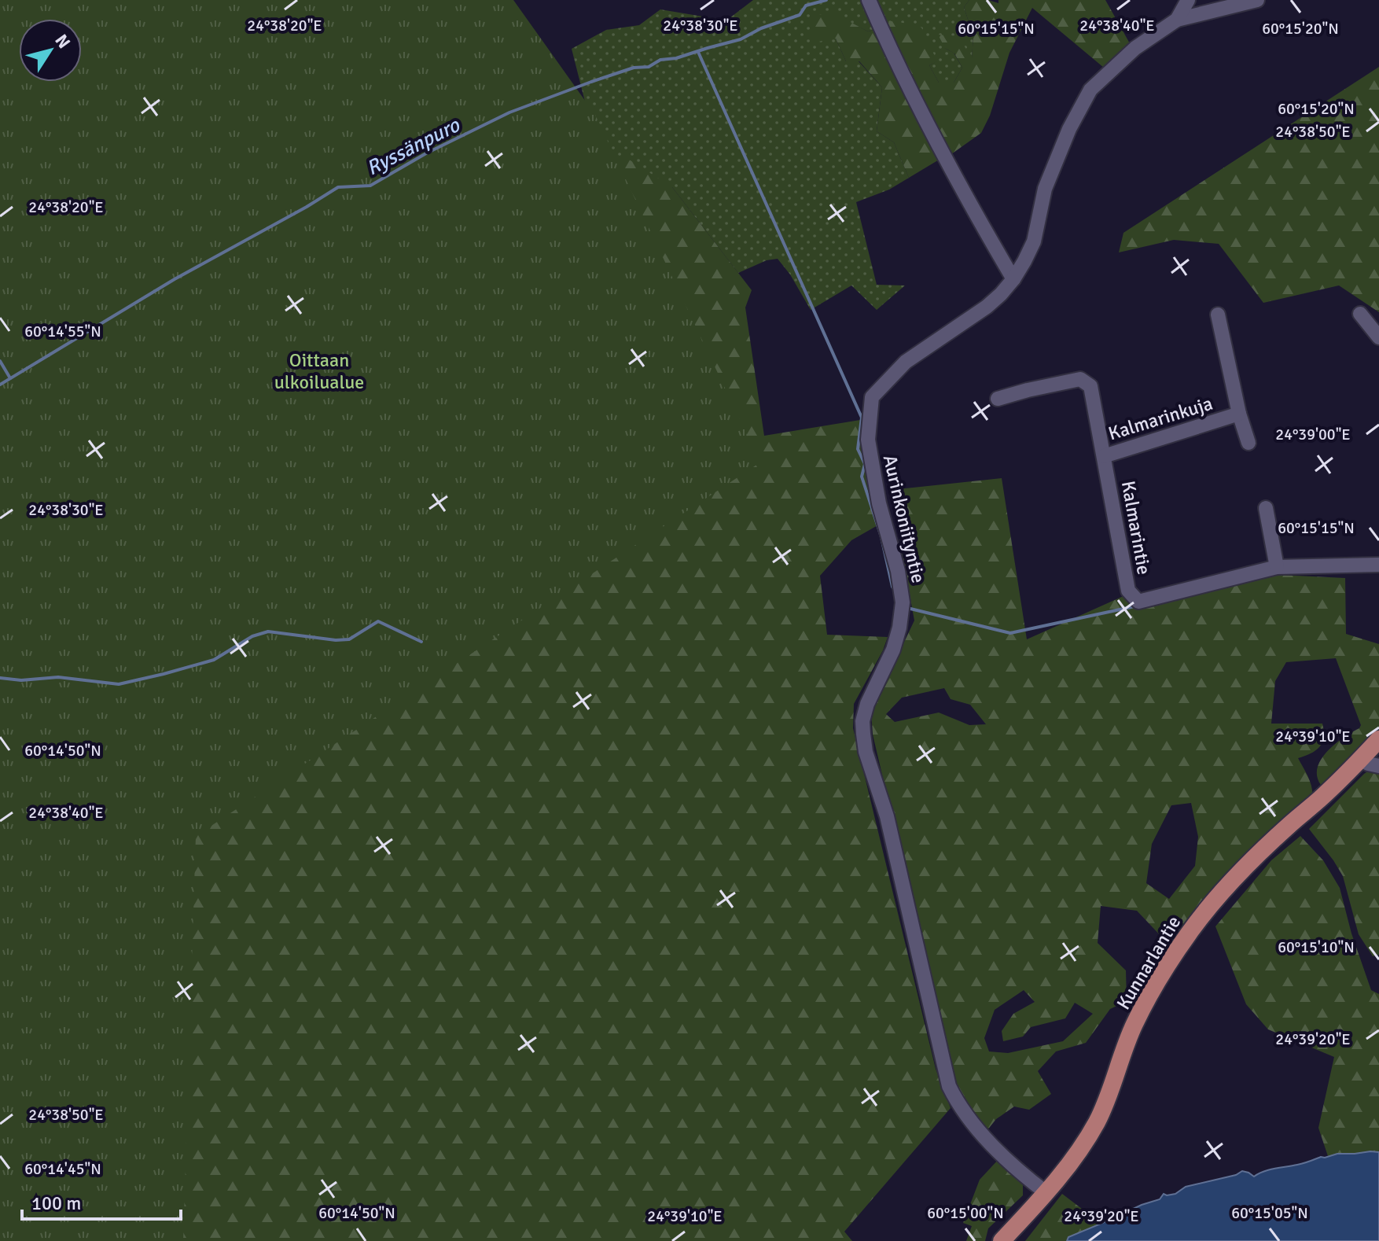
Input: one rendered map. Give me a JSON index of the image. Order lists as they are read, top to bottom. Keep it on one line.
{"streets":{"main road":["Kunnarlantie"],"street":["Kalmarinkuja","Aurinkoniityntie","Kalmarintie"]},"crossings":[["Kalmarinkuja","Kalmarintie"],["Aurinkoniityntie","Kunnarlantie"]],"water":["Ryssänpuro"],"parks":["Oittaan ulkoilualue"],"scale_bar":"100 m","north":"top right","coordinates":["24°38'30\"E","24°38'20\"E","24°38'40\"E","60°15'15\"N","60°15'20\"N","24°38'50\"E","60°14'55\"N","24°39'00\"E","24°39'10\"E","60°14'50\"N","60°15'10\"N","24°39'20\"E","60°14'45\"N","60°15'00\"N","60°15'05\"N"]}
